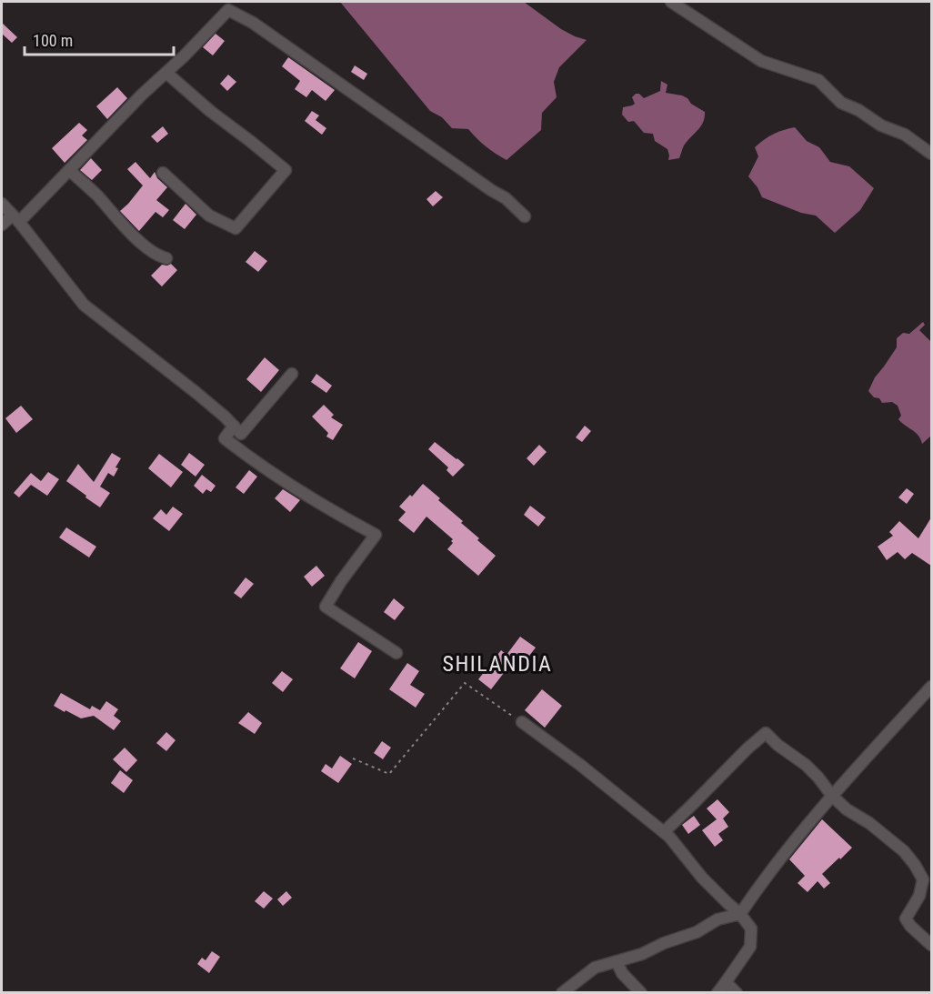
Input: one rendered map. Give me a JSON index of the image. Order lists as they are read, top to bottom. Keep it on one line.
{"districts":["SHILANDIA"],"scale_bar":"100 m"}
